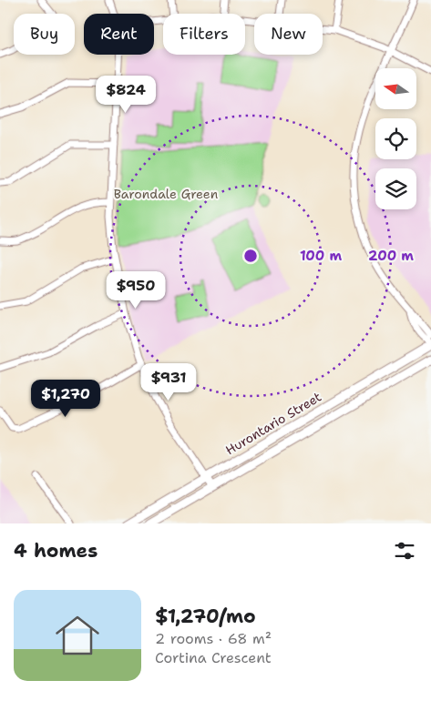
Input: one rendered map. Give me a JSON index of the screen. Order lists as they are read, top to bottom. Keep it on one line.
{"streets":{"main road":["Hurontario Street"]},"parks":["Barondale Green"],"north":"left","page":{"chip":["Buy","Rent","Filters","New"],"price":["$824","$950","$931","$1,270"],"heading":"4 homes","list":[{"name":"$1,270/mo","note":"2 rooms · 68 m² · Cortina Crescent"}]},"rings":["100 m","200 m"]}
